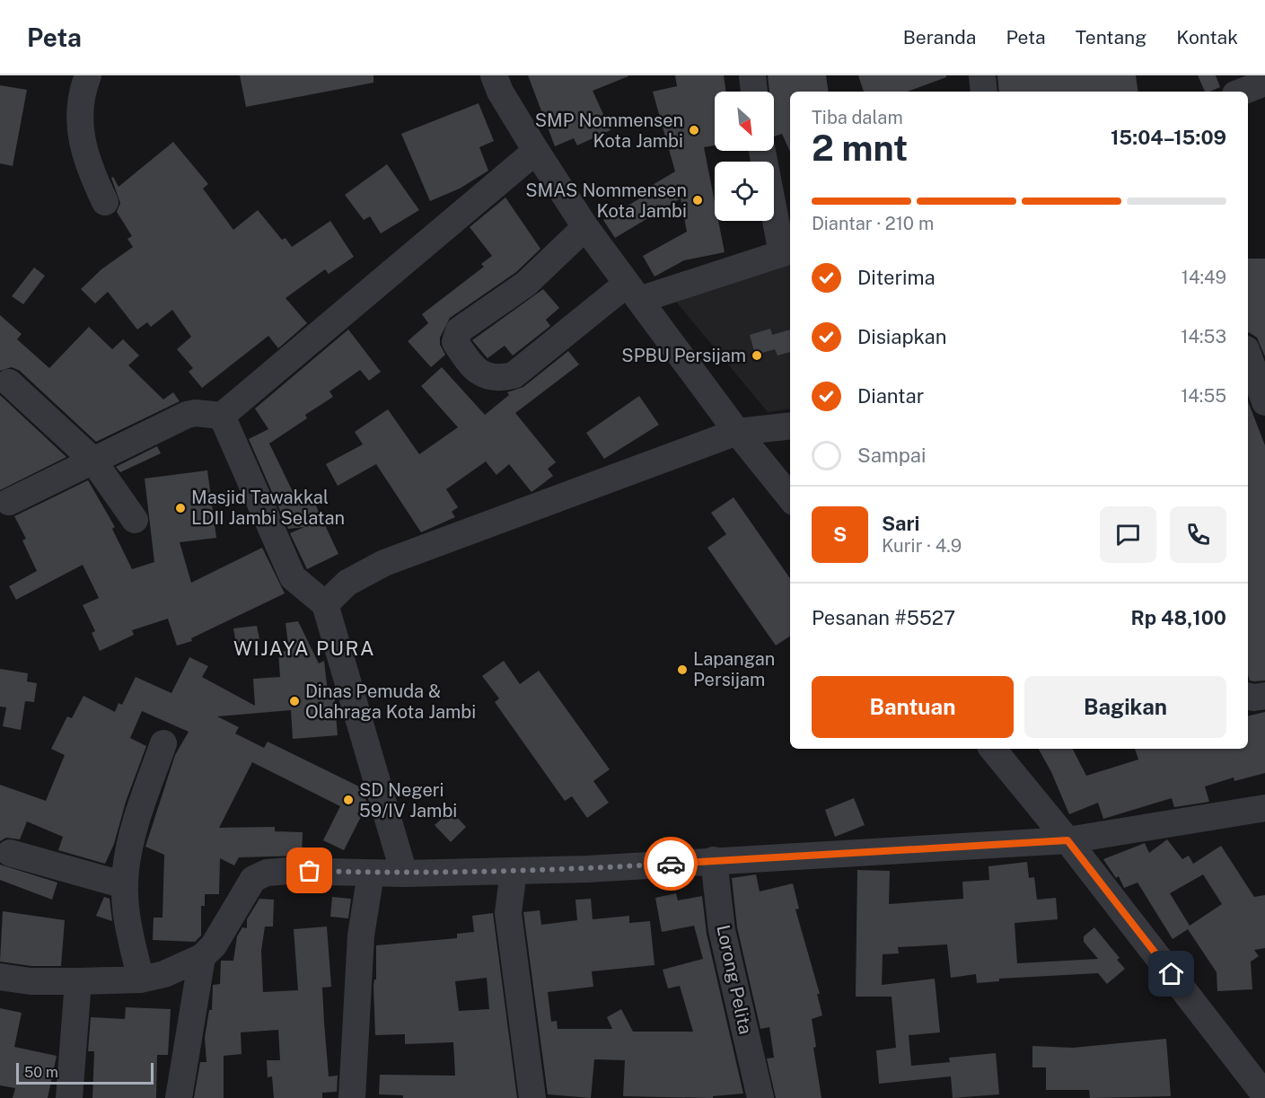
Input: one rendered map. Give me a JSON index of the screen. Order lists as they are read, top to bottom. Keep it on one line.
{"streets":{"street":["Lorong Pelita"]},"districts":["WIJAYA PURA"],"places":["SMP Nommensen Kota Jambi","SMAS Nommensen Kota Jambi","SPBU Persijam","Masjid Tawakkal LDII Jambi Selatan","Lapangan Persijam","Dinas Pemuda & Olahraga Kota Jambi","SD Negeri 59/IV Jambi"],"scale_bar":"50 m","north":"bottom right","page":{"header":"Peta","nav":["Beranda","Peta","Tentang","Kontak"],"heading":["2 mnt","Tiba dalam","15:04–15:09"],"panel":["Sari","Kurir · 4.9","Pesanan #5527","Rp 48,100"],"bar":"Diantar · 210 m","list":[["Diterima","14:49"],["Disiapkan","14:53"],["Diantar","14:55"],"Sampai"],"round":"S","buttons":["Bantuan","Bagikan"],"scale":"50 m"}}
